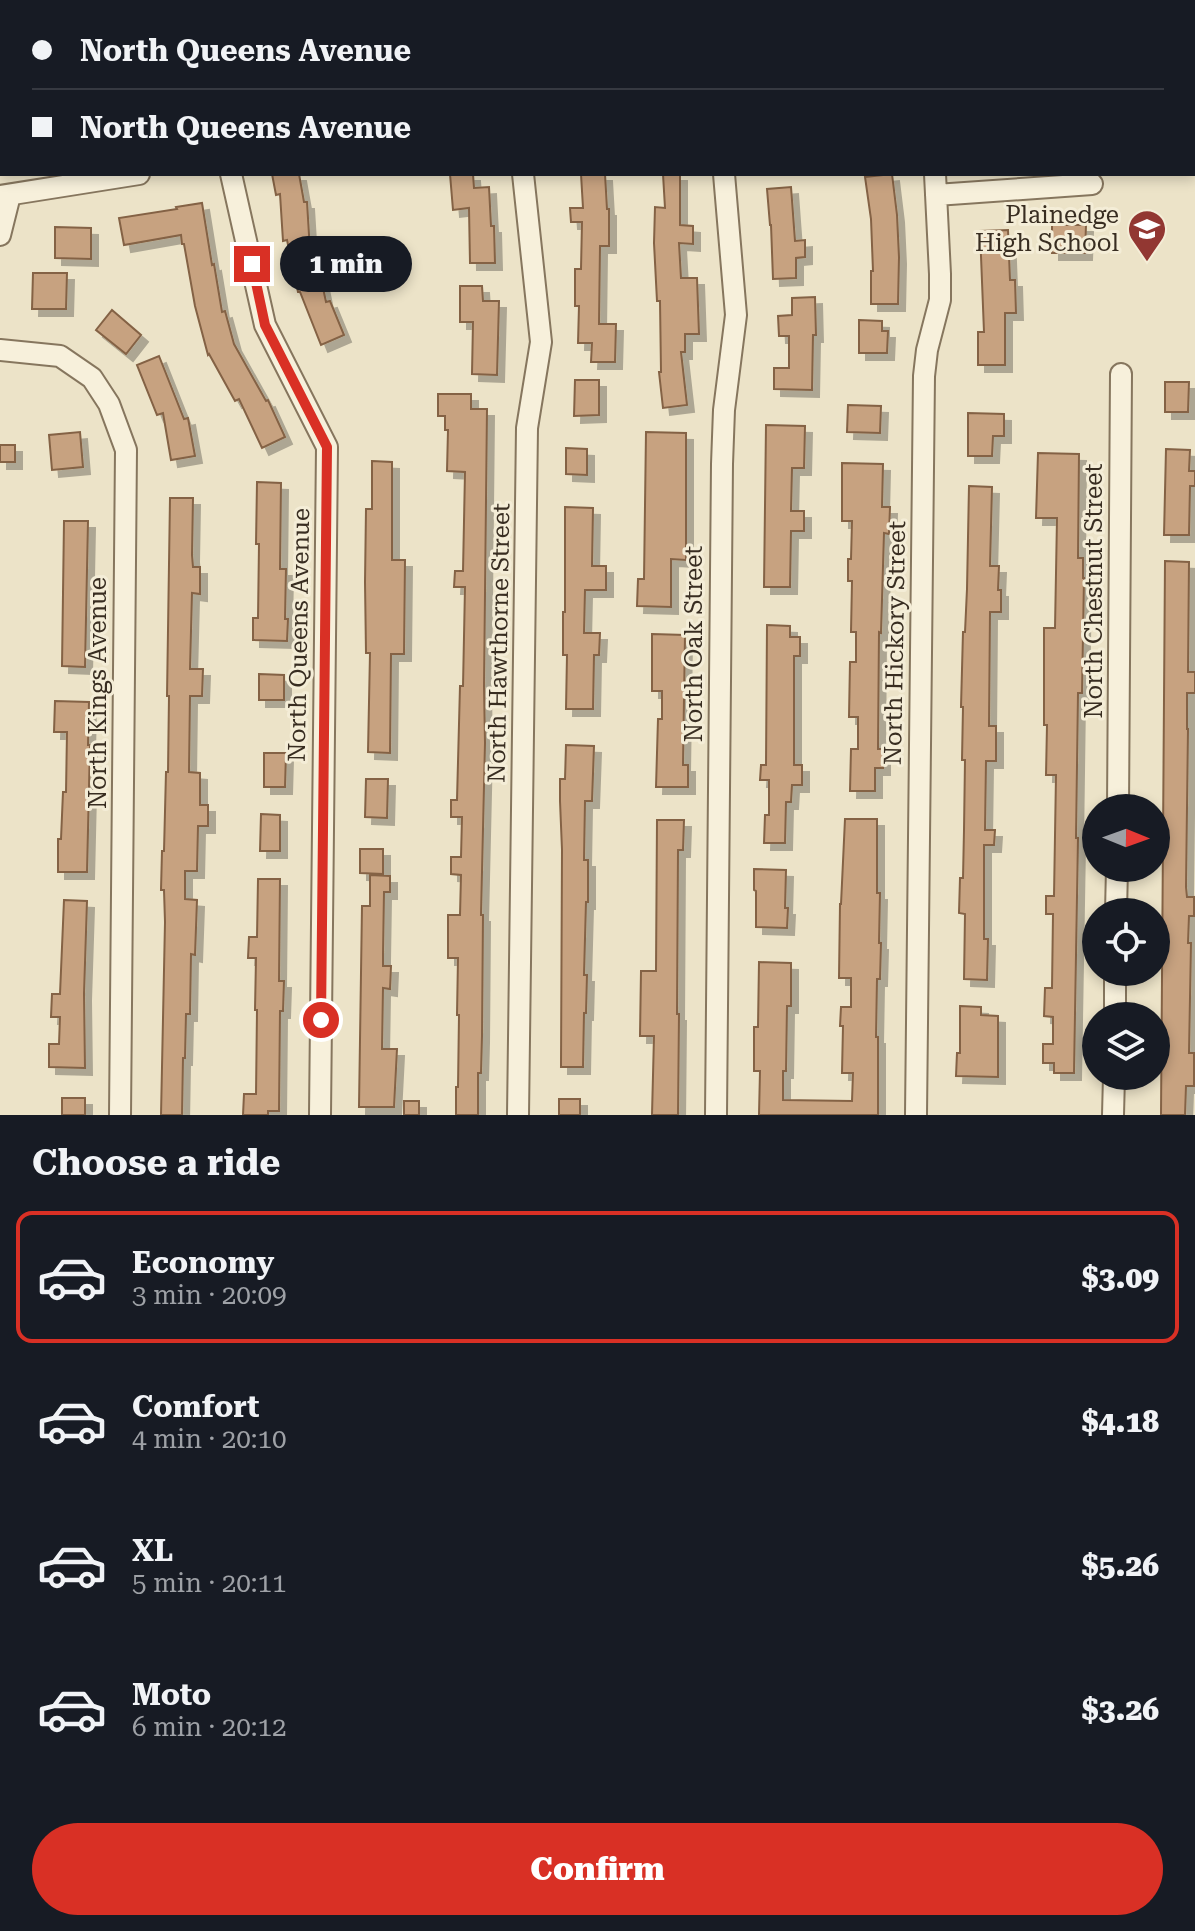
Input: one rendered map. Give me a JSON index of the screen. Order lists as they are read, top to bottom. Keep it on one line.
{"streets":{"street":["North Chestnut Street","North Queens Avenue","North Hawthorne Street","North Hickory Street","North Oak Street","North Kings Avenue"]},"places":{"school or university":["Plainedge High School"]},"north":"right","page":{"banner":["North Queens Avenue","North Queens Avenue"],"bubble":"1 min","heading":"Choose a ride","list":[{"name":"Economy","note":"3 min · 20:09","value":"$3.09"},{"name":"Comfort","note":"4 min · 20:10","value":"$4.18"},{"name":"XL","note":"5 min · 20:11","value":"$5.26"},{"name":"Moto","note":"6 min · 20:12","value":"$3.26"}],"buttons":"Confirm"}}
